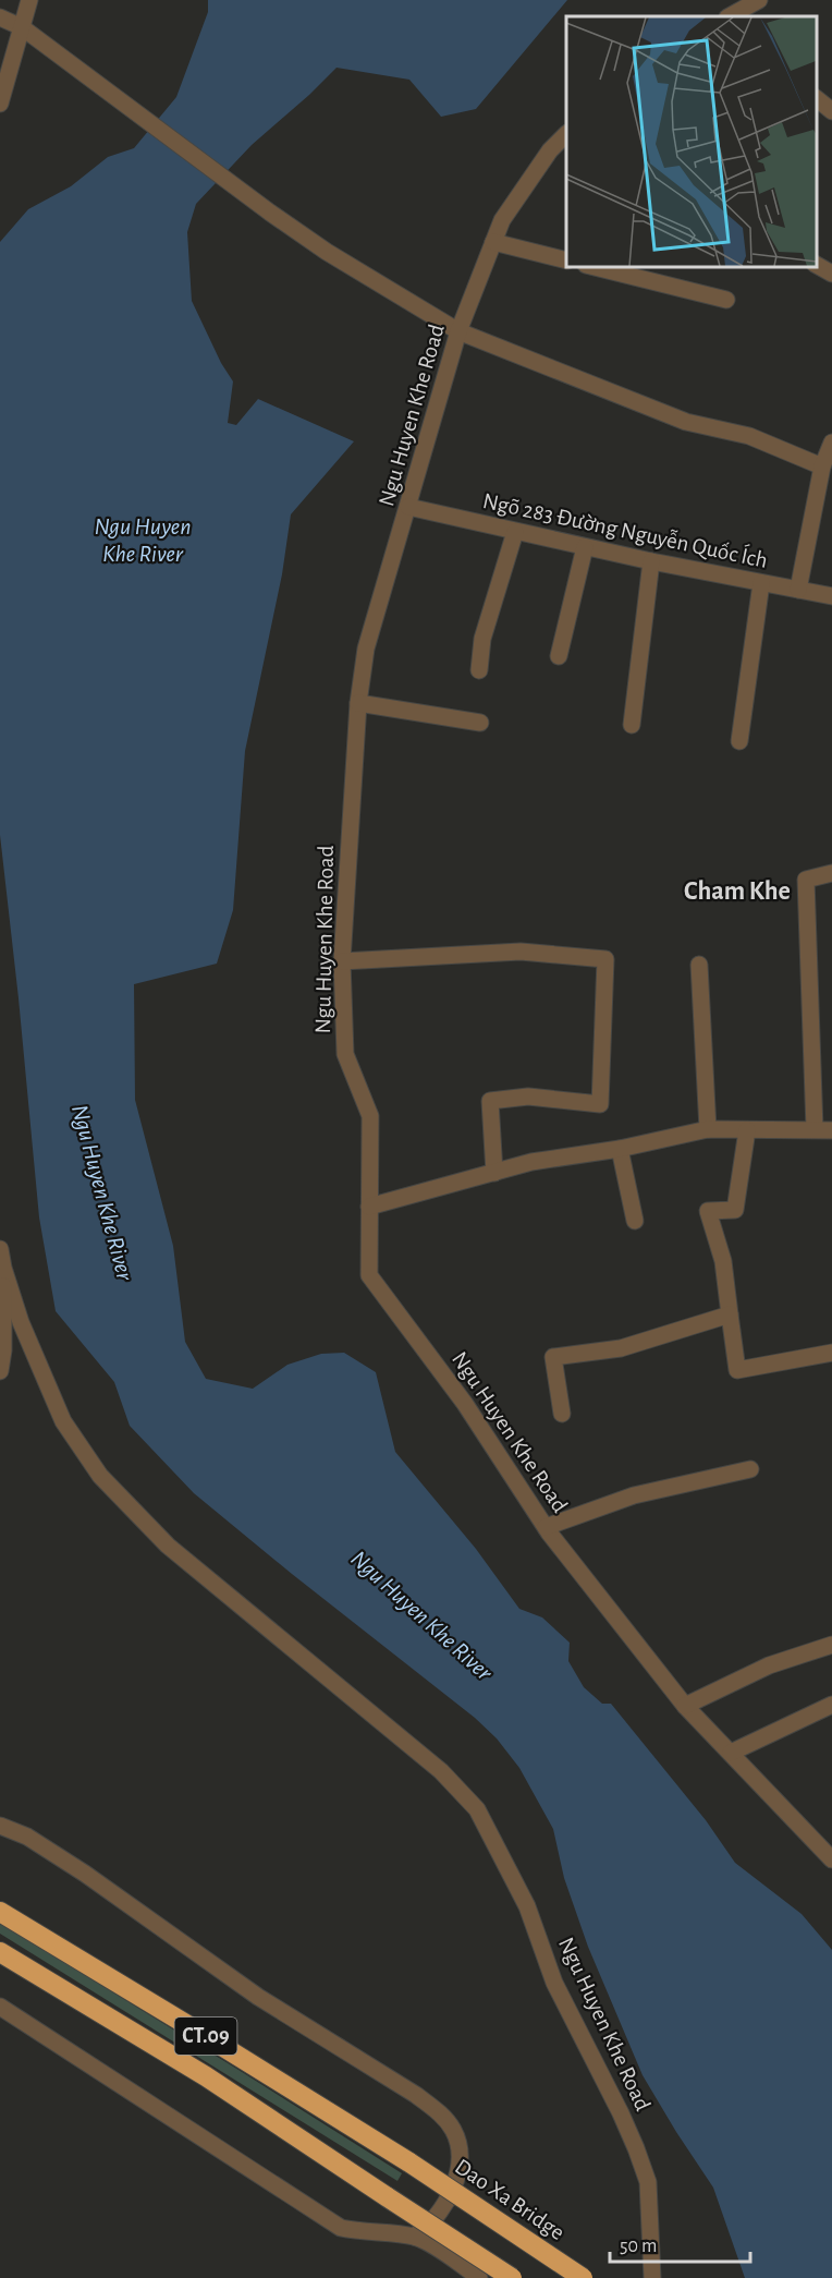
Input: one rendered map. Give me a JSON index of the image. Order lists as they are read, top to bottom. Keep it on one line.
{"streets":{"highway":["CT.09","Dao Xa Bridge"],"street":["Ngu Huyen Khe Road","Ngõ 283 Đường Nguyễn Quốc Ích"]},"crossings":[["Ngu Huyen Khe Road","Ngõ 283 Đường Nguyễn Quốc Ích"]],"districts":["Cham Khe"],"water":["Ngu Huyen Khe River"],"scale_bar":"50 m"}
